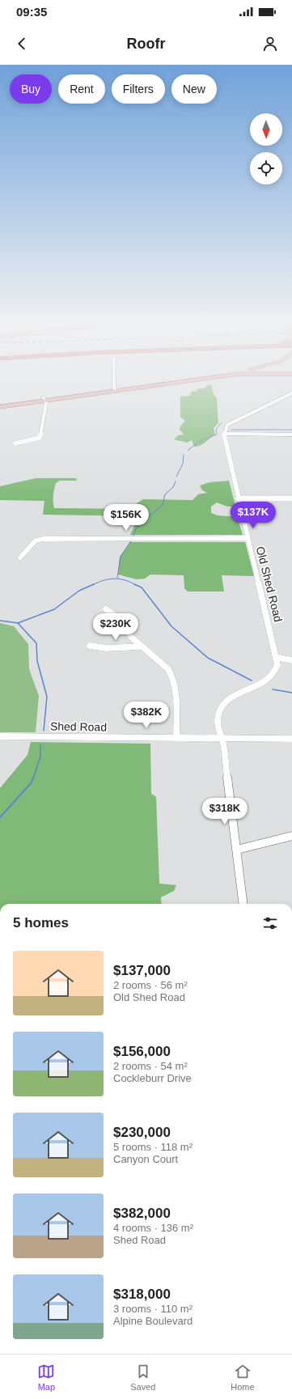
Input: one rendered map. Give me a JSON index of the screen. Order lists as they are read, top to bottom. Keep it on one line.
{"streets":{"street":["Old Shed Road","Shed Road"]},"crossings":[["Old Shed Road","Shed Road"]],"north":"bottom","page":{"status":"09:35","header":"Roofr","chip":["Buy","Rent","Filters","New"],"price":["$137K","$156K","$230K","$382K","$318K"],"heading":"5 homes","list":[{"name":"$137,000","note":"2 rooms · 56 m² · Old Shed Road"},{"name":"$156,000","note":"2 rooms · 54 m² · Cockleburr Drive"},{"name":"$230,000","note":"5 rooms · 118 m² · Canyon Court"},{"name":"$382,000","note":"4 rooms · 136 m² · Shed Road"},{"name":"$318,000","note":"3 rooms · 110 m² · Alpine Boulevard"}],"tabs":["Map","Saved","Home"]}}
